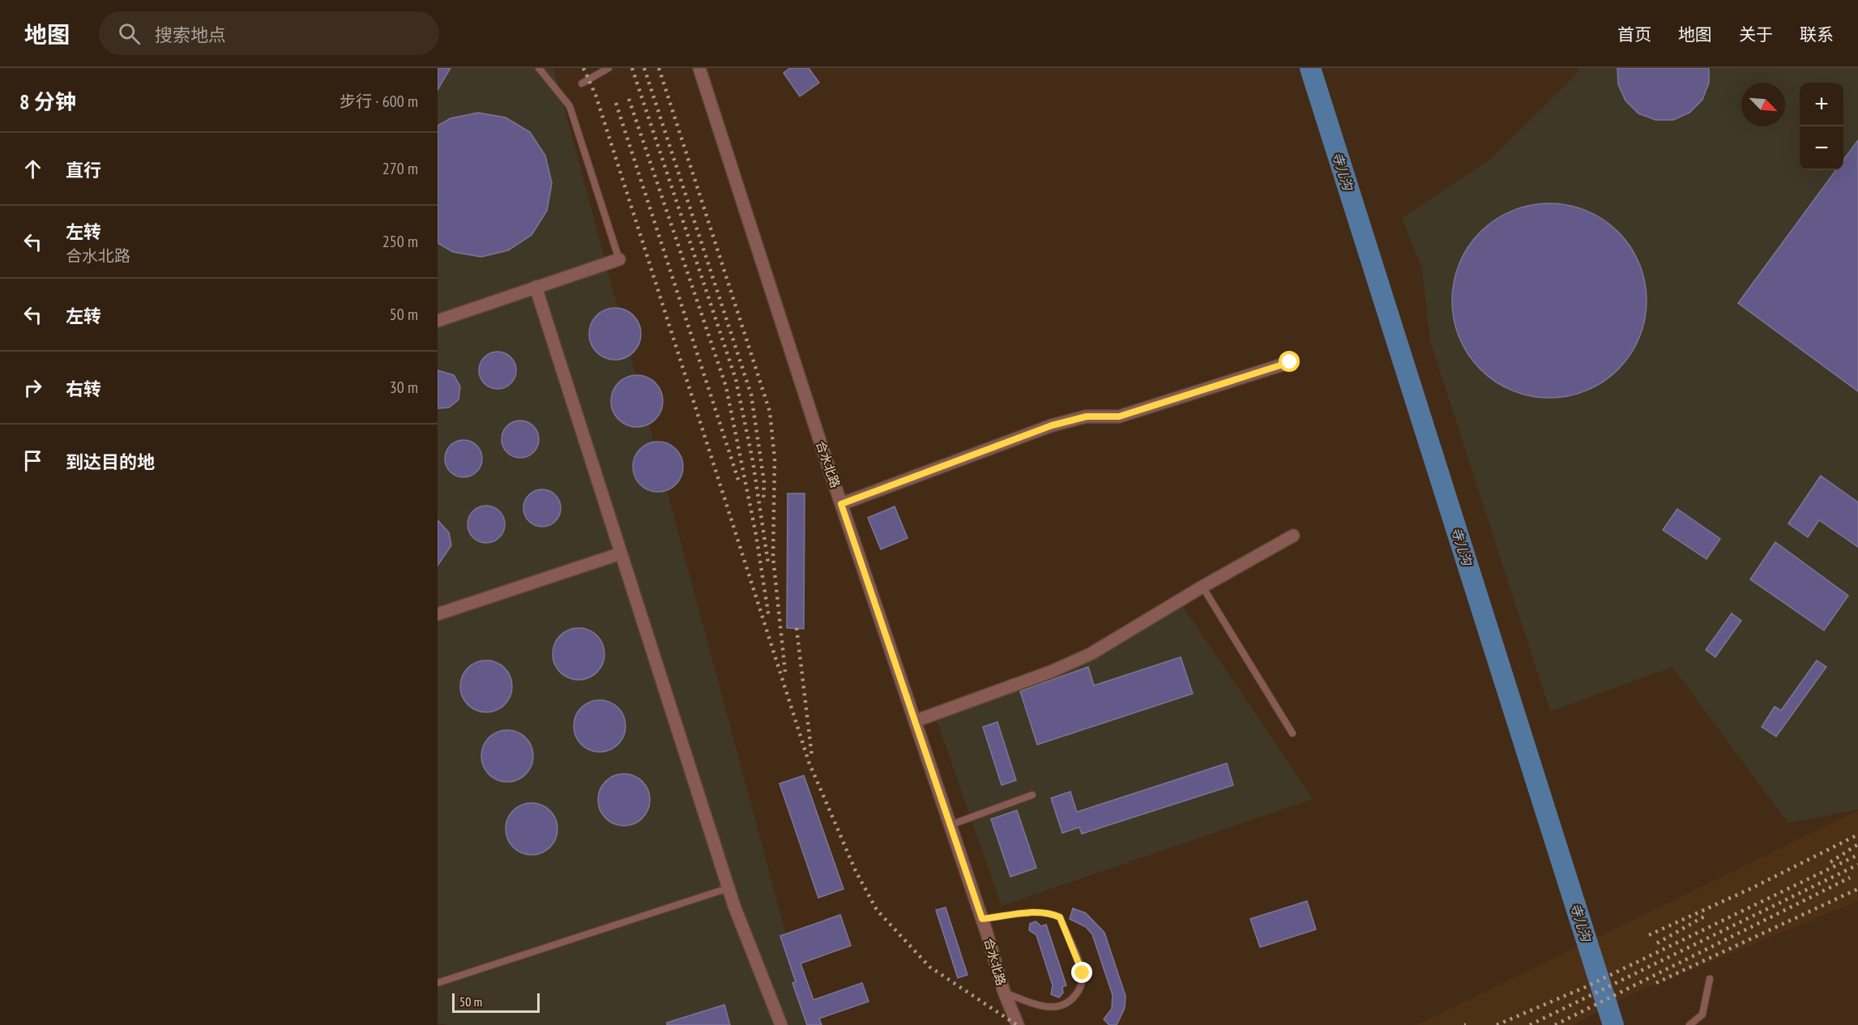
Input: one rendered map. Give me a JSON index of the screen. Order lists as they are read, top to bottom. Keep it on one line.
{"streets":{"street":["合水北路"]},"water":["寺儿沟"],"scale_bar":"50 m","north":"bottom right","page":{"header":"地图","search":"搜索地点","nav":["首页","地图","关于","联系"],"heading":["8 分钟","步行 · 600 m"],"map_buttons":["+","−"],"list":[["直行","270 m"],["左转","合水北路","250 m"],["左转","50 m"],["右转","30 m"],"到达目的地"],"scale":"50 m"}}
